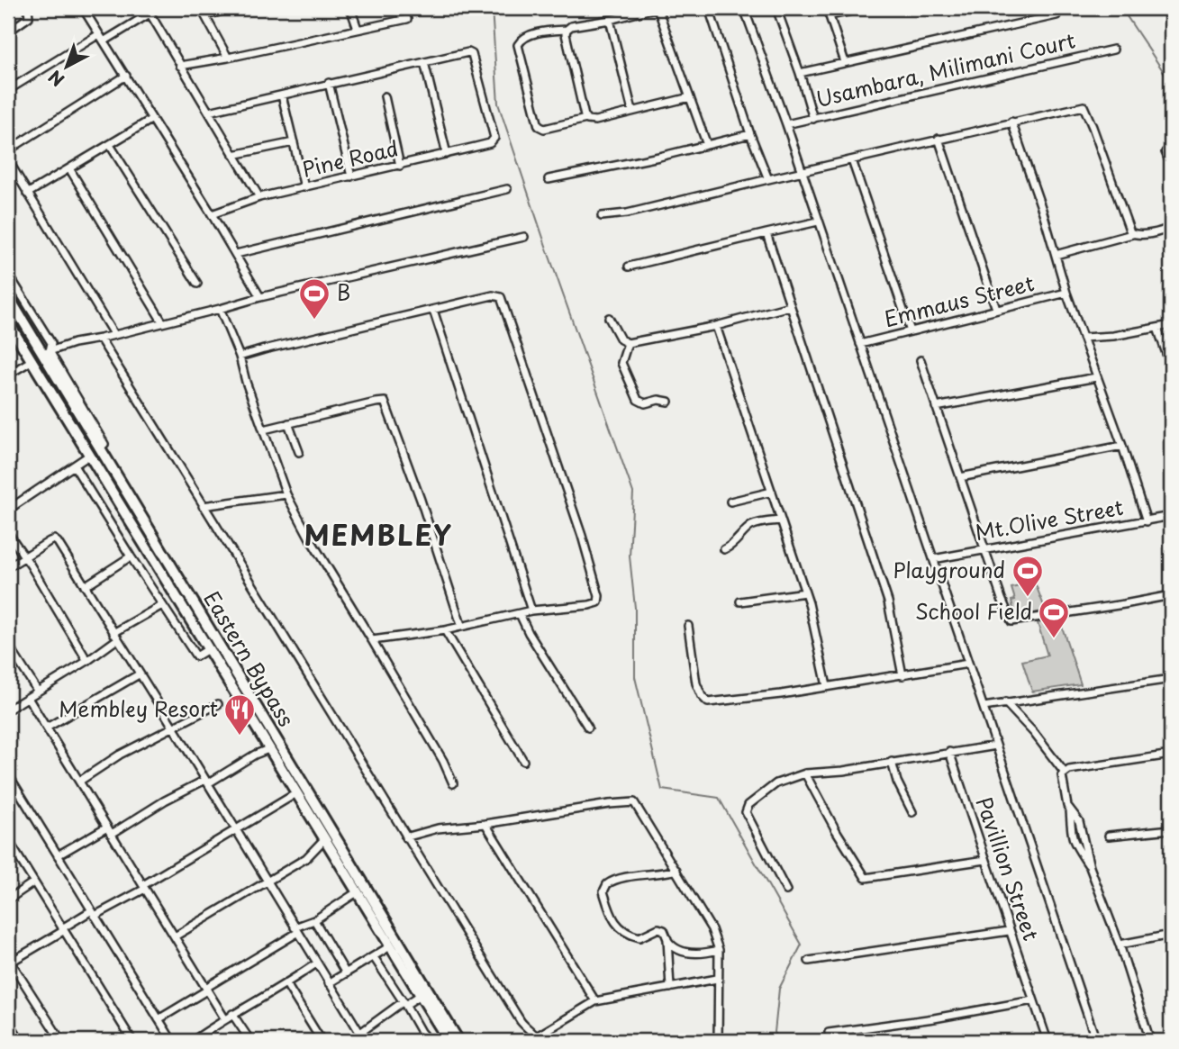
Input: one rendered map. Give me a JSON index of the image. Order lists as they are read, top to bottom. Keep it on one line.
{"streets":{"main road":["Eastern Bypass"],"street":["Usambara, Milimani Court","Pine Road","Emmaus Street","Mt.Olive Street","Pavillion Street"]},"districts":["MEMBLEY"],"places":{"sports":["B","Playground","School Field"],"restaurant":["Membley Resort"]},"north":"bottom left"}
